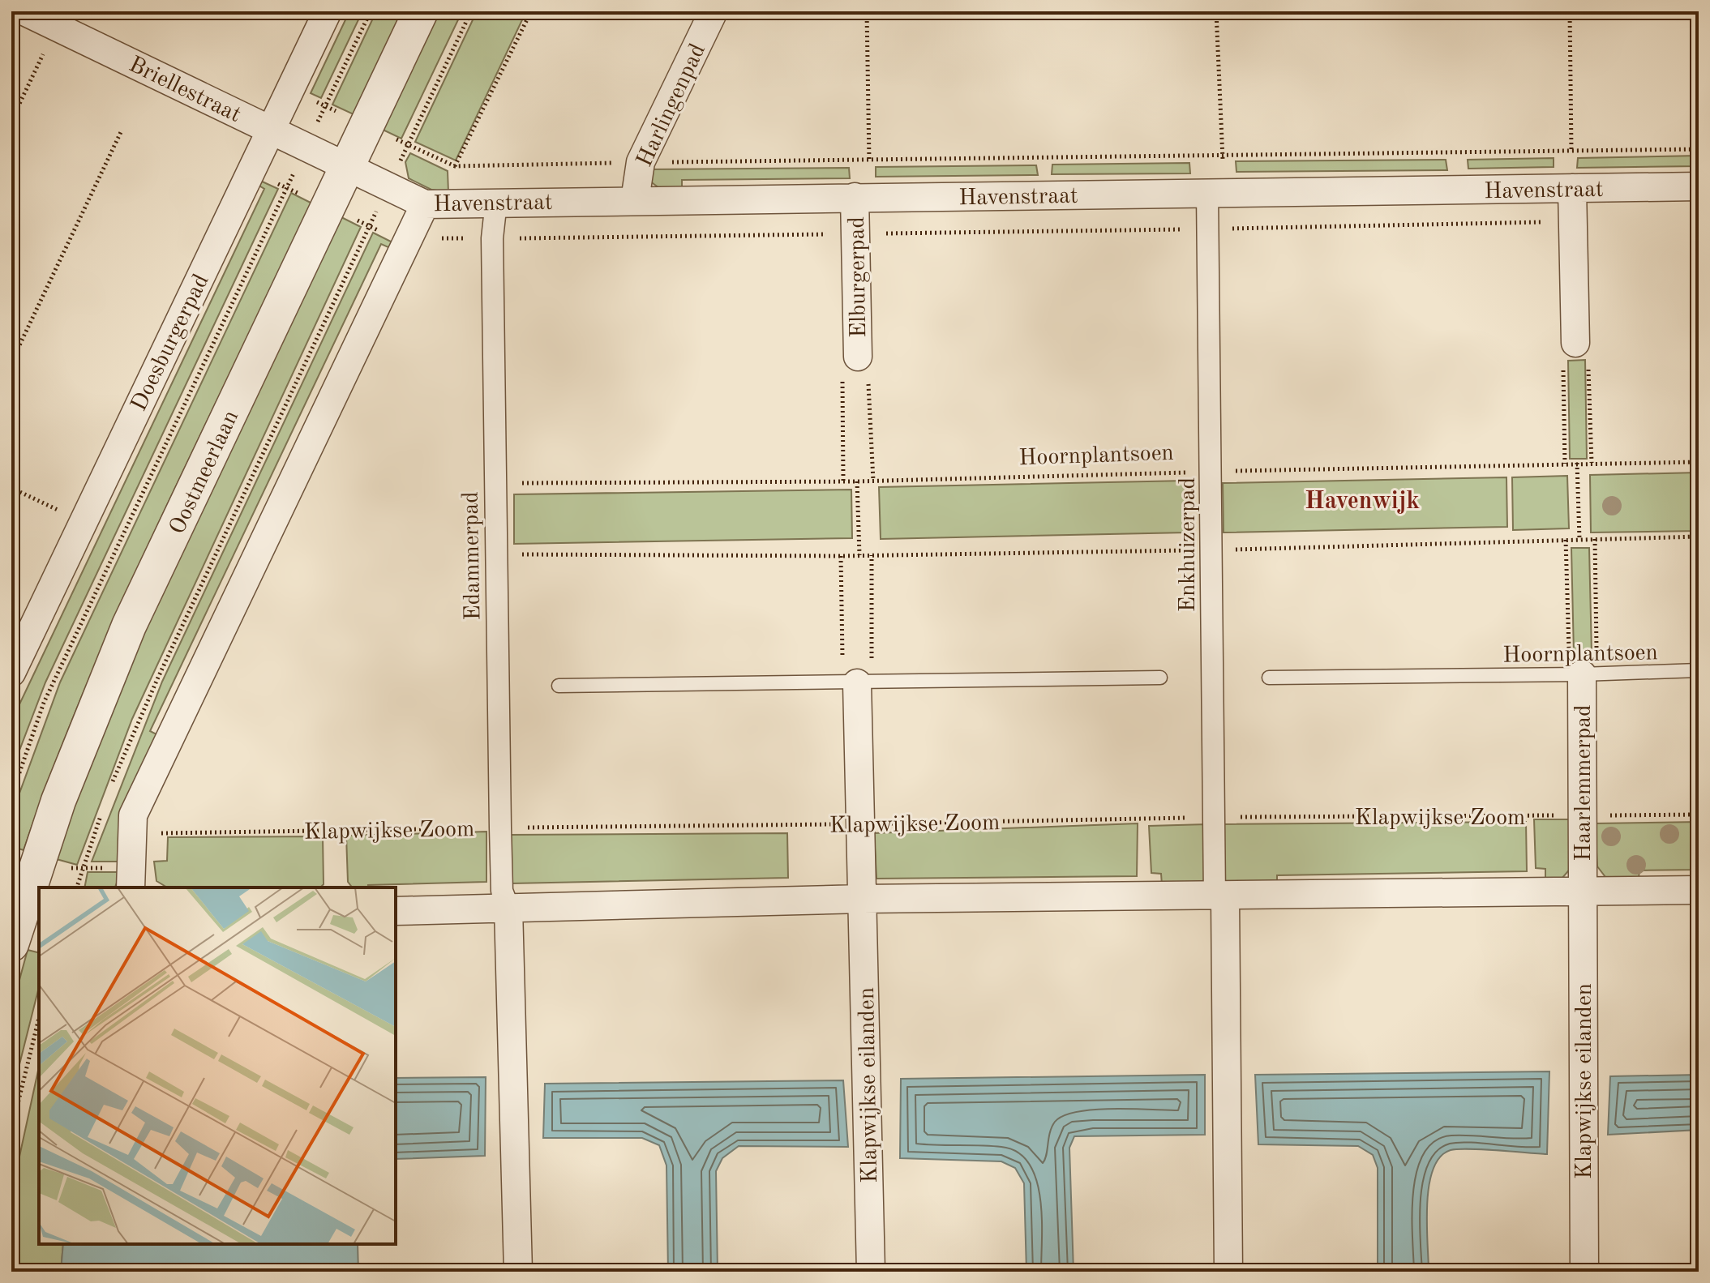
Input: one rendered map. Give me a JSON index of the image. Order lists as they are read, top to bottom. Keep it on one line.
{"streets":{"street":["Briellestraat","Harlingenpad","Havenstraat","Elburgerpad","Doesburgerpad","Oostmeerlaan","Enkhuizerpad","Edammerpad","Haarlemmerpad","Klapwijkse eilanden"],"lane":["Hoornplantsoen"],"path":["Klapwijkse Zoom"]},"crossings":[["Briellestraat","Havenstraat"],["Briellestraat","Doesburgerpad"],["Briellestraat","Oostmeerlaan"],["Harlingenpad","Havenstraat"],["Havenstraat","Elburgerpad"],["Havenstraat","Doesburgerpad"],["Havenstraat","Oostmeerlaan"],["Havenstraat","Enkhuizerpad"],["Havenstraat","Edammerpad"],["Elburgerpad","Hoornplantsoen"],["Hoornplantsoen","Enkhuizerpad"],["Hoornplantsoen","Edammerpad"],["Hoornplantsoen","Haarlemmerpad"],["Enkhuizerpad","Klapwijkse Zoom"],["Edammerpad","Klapwijkse Zoom"],["Haarlemmerpad","Klapwijkse Zoom"],["Haarlemmerpad","Klapwijkse eilanden"]],"districts":["Havenwijk"]}
